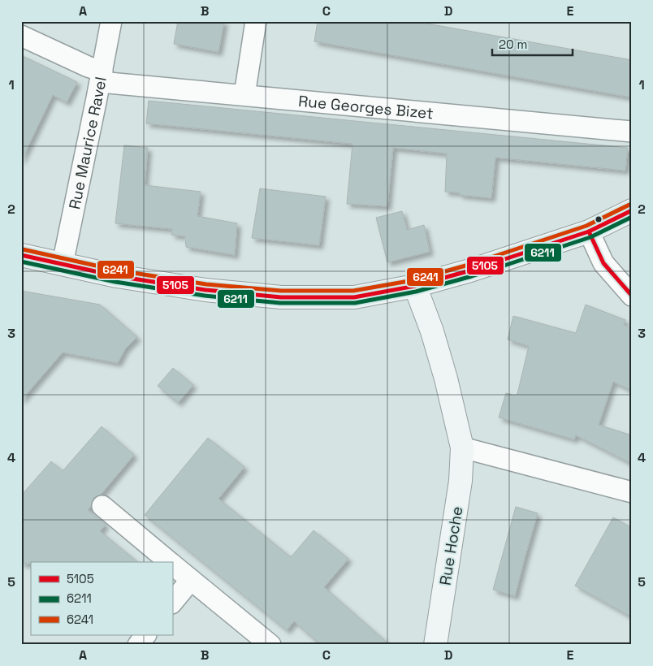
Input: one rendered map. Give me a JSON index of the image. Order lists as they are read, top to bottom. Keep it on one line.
{"streets":{"street":["Rue Georges Bizet","Rue Maurice Ravel","Rue Hoche"]},"crossings":[["Rue Georges Bizet","Rue Maurice Ravel"]],"lines":["transit line 6241","transit line 5105","transit line 6211"],"legend":["5105","6211","6241"],"scale_bar":"20 m","grid":{"columns":["A","B","C","D","E"],"rows":["1","2","3","4","5"]}}
